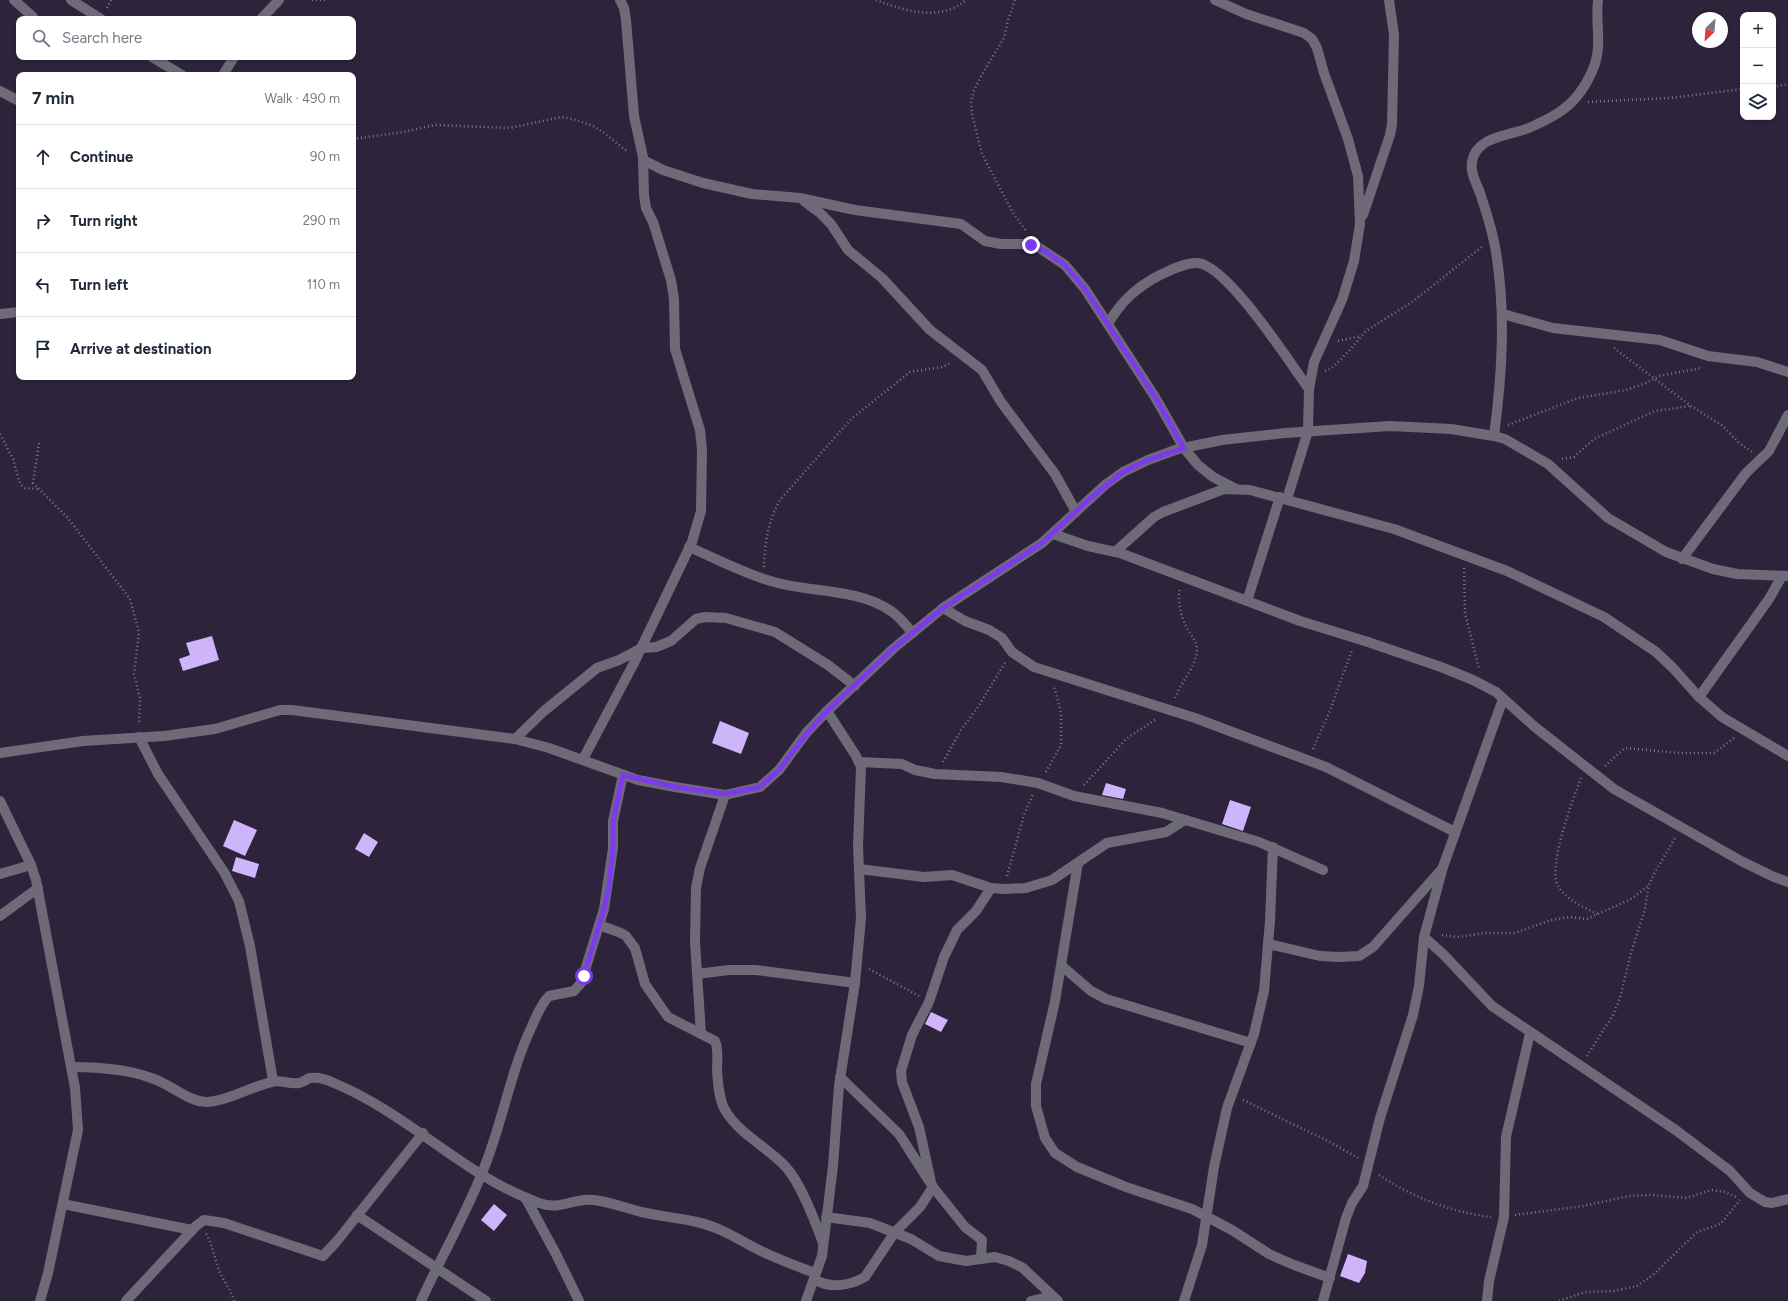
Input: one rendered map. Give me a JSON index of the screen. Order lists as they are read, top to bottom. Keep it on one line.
{"north":"bottom left","page":{"map_buttons":["+","−"],"search":"Search here","heading":["7 min","Walk · 490 m"],"list":[["Continue","90 m"],["Turn right","290 m"],["Turn left","110 m"],"Arrive at destination"]}}
